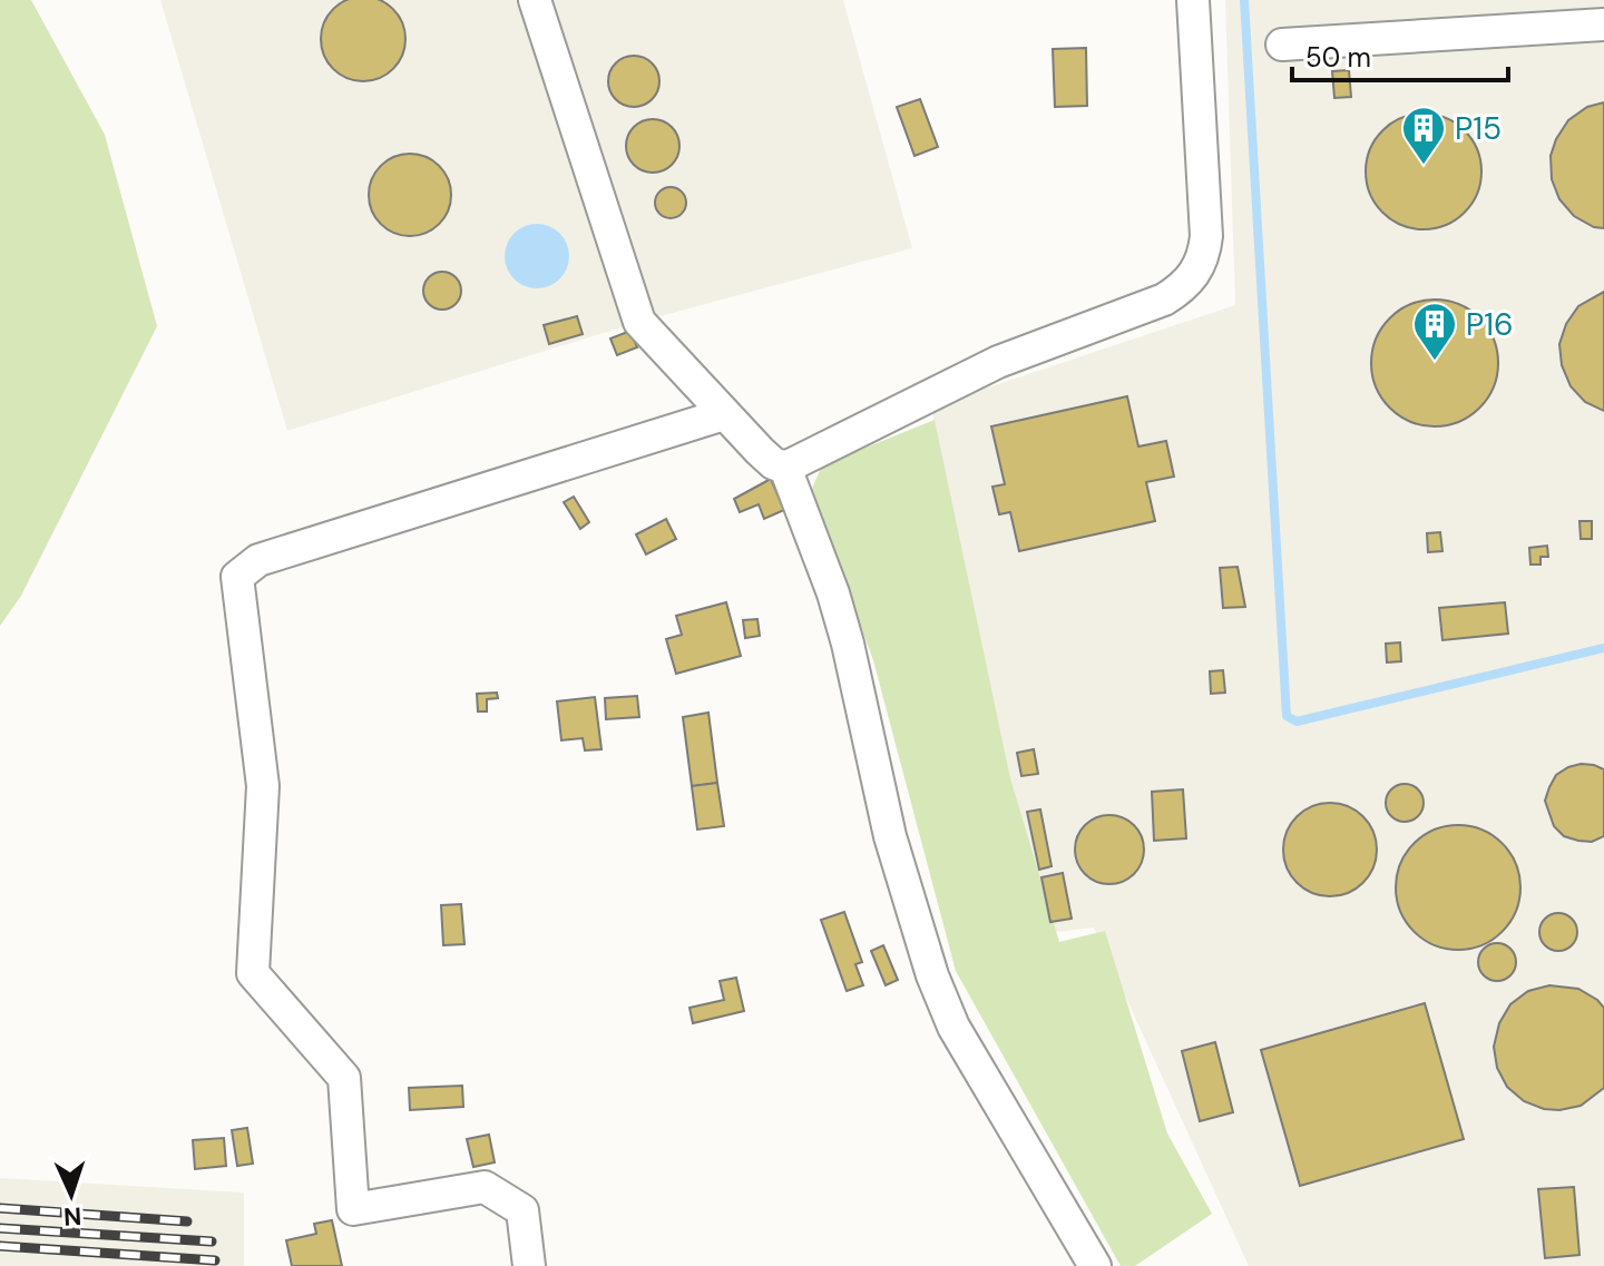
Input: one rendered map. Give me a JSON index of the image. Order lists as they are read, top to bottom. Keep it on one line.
{"places":{"building":["P15","P16"]},"scale_bar":"50 m","north":"bottom"}
